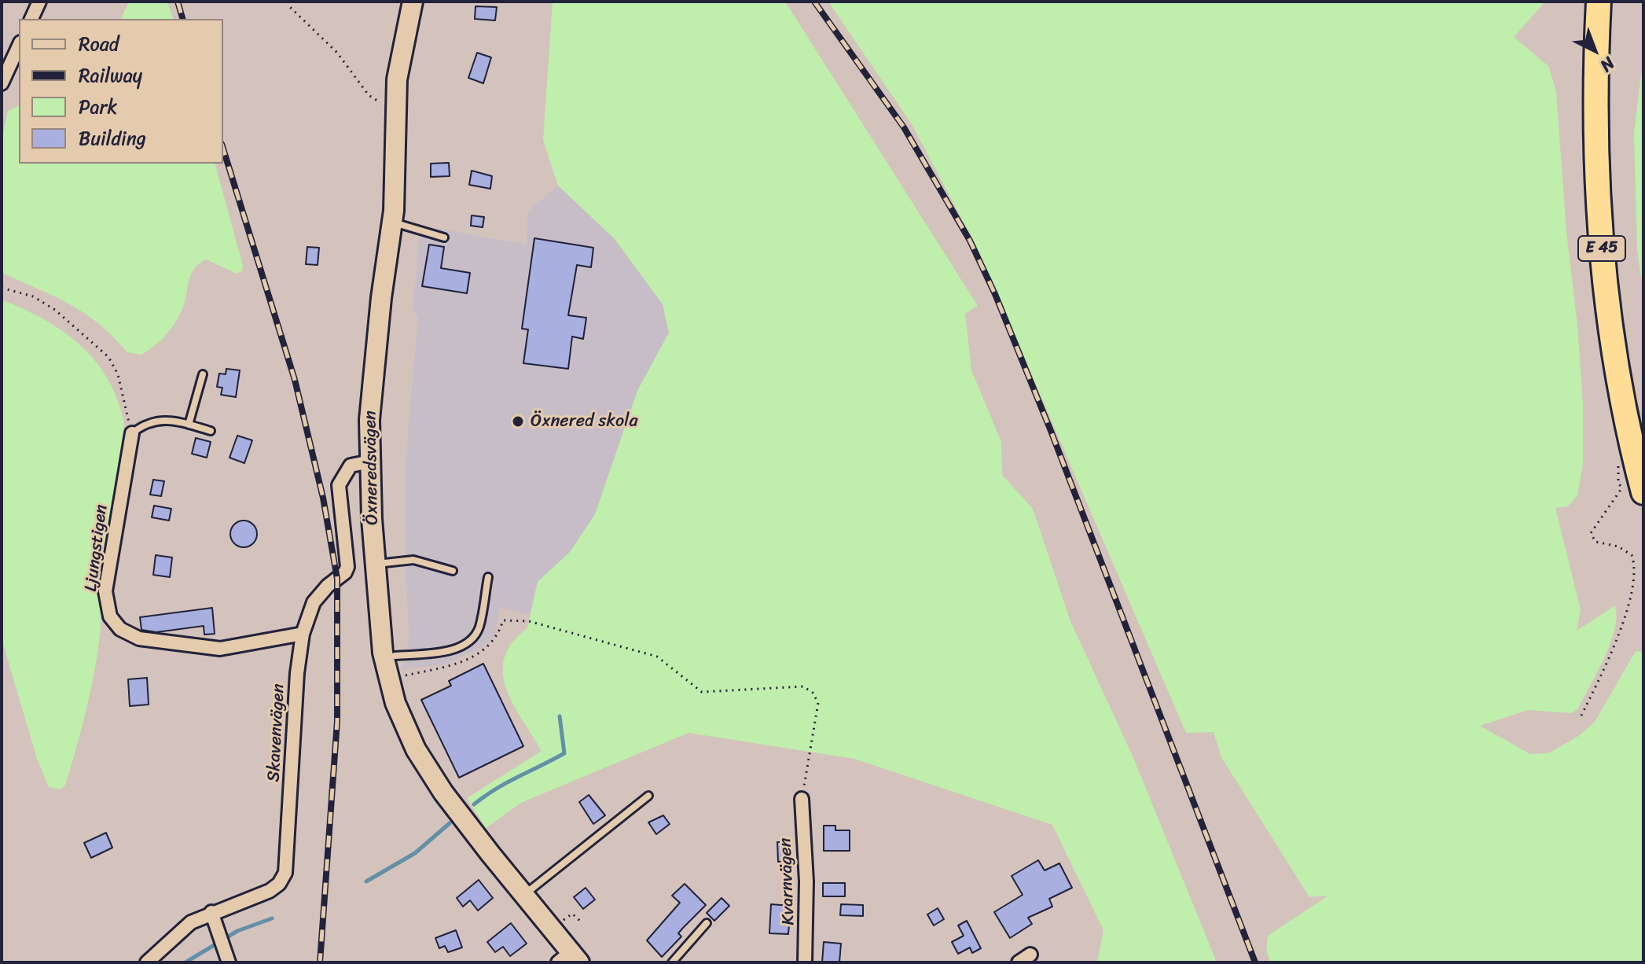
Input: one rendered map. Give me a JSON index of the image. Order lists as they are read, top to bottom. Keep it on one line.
{"streets":{"highway":["E 45"],"street":["Öxneredsvägen","Ljungstigen","Skavenvägen","Kvarnvägen"]},"crossings":[["Öxneredsvägen","Skavenvägen"],["Ljungstigen","Skavenvägen"]],"places":["Öxnered skola"],"legend":["Road","Railway","Park","Building"],"north":"bottom right"}
